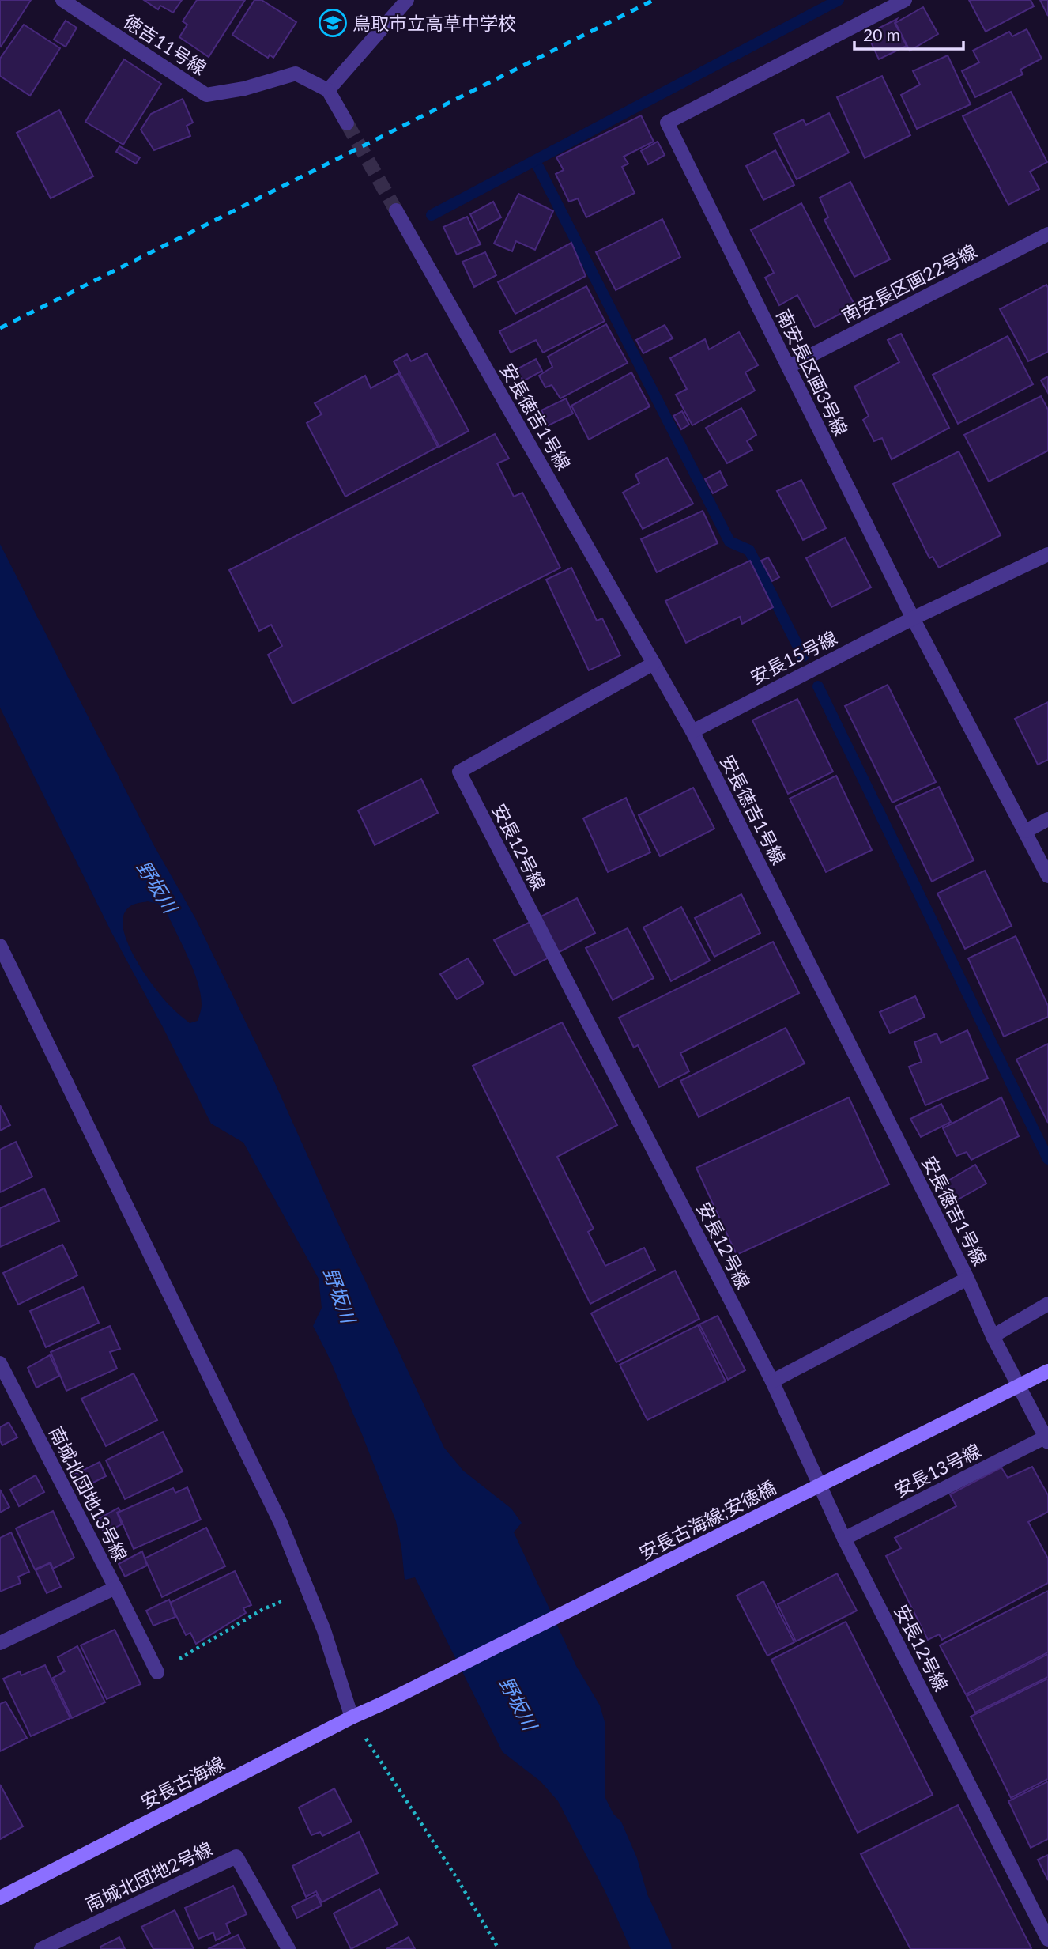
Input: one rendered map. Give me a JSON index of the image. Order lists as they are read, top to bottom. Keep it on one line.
{"streets":{"street":["徳吉11号線","南安長区画22号線","南安長区画3号線","安長徳吉1号線","安長15号線","安長12号線","安長13号線","南城北団地13号線","安長古海線;安徳橋","安長古海線","南城北団地2号線"]},"crossings":[["南安長区画22号線","南安長区画3号線"],["南安長区画3号線","安長15号線"],["安長徳吉1号線","安長15号線"],["安長徳吉1号線","安長12号線"],["安長徳吉1号線","安長13号線"],["安長12号線","安長13号線"],["安長古海線;安徳橋","安長古海線"]],"water":["野坂川"],"places":{"school or university":["鳥取市立高草中学校"]},"scale_bar":"20 m"}
